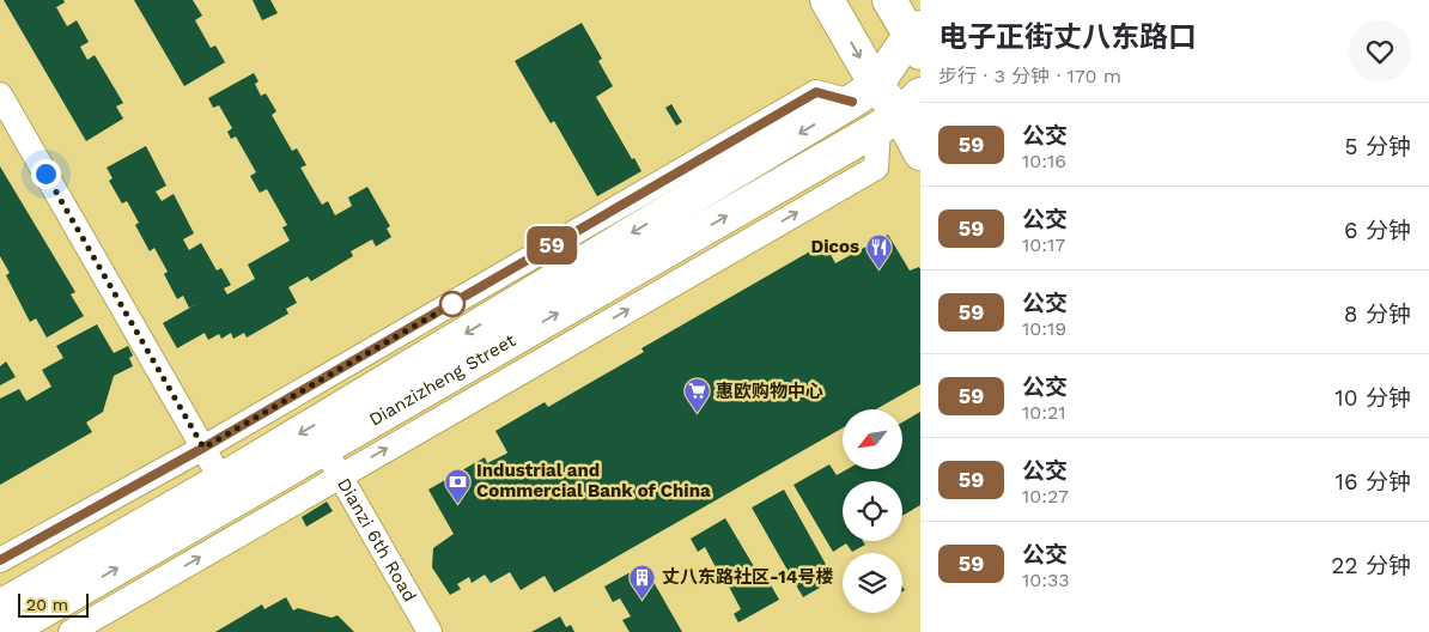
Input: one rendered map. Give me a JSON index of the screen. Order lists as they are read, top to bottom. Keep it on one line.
{"streets":{"main road":["Dianzizheng Street"],"street":["Dianzi 6th Road"]},"crossings":[["Dianzizheng Street","Dianzi 6th Road"]],"places":{"restaurant":["Dicos"],"supermarket":["惠欧购物中心"],"bank":["Industrial and Commercial Bank of China"],"building":["丈八东路社区-14号楼"]},"lines":["bus line 59"],"scale_bar":"20 m","north":"bottom left","page":{"on_map":"59","heading":["电子正街丈八东路口","步行 · 3 分钟 · 170 m"],"list":[{"mark":"59","name":"公交","note":"10:16","value":"5 分钟"},{"mark":"59","name":"公交","note":"10:17","value":"6 分钟"},{"mark":"59","name":"公交","note":"10:19","value":"8 分钟"},{"mark":"59","name":"公交","note":"10:21","value":"10 分钟"},{"mark":"59","name":"公交","note":"10:27","value":"16 分钟"},{"mark":"59","name":"公交","note":"10:33","value":"22 分钟"}],"scale":"20 m"}}
